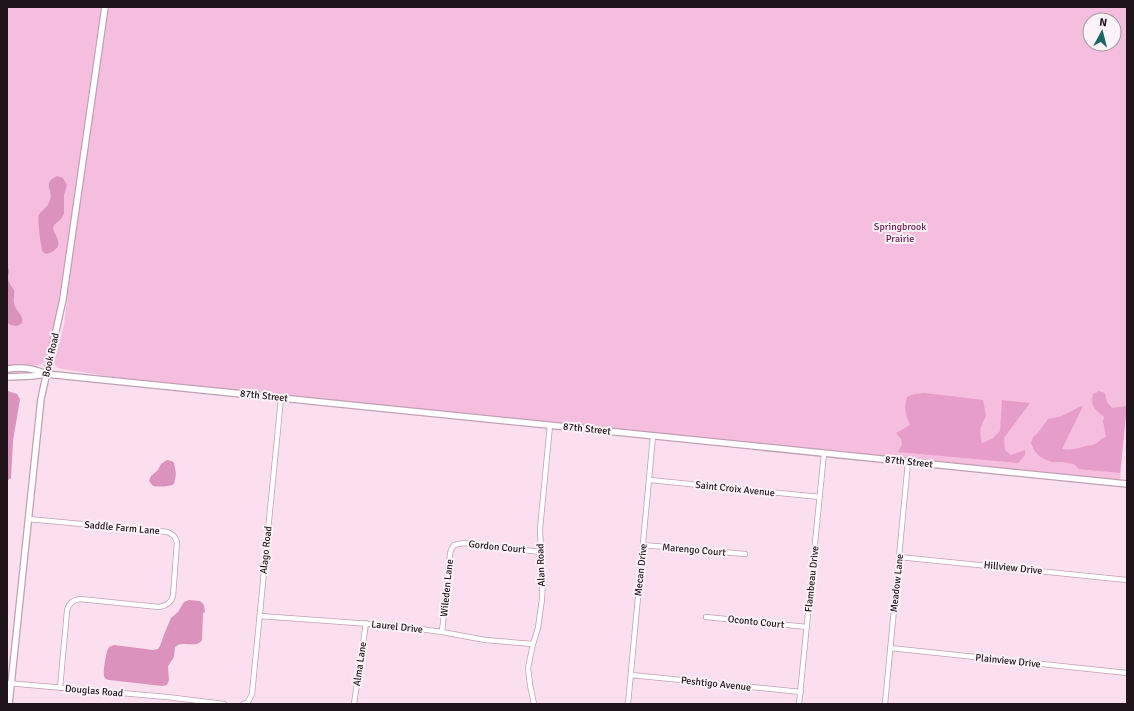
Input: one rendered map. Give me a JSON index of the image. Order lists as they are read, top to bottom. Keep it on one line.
{"streets":{"street":["Book Road","87th Street","Saint Croix Avenue","Saddle Farm Lane","Gordon Court","Alago Road","Marengo Court","Alan Road","Hillview Drive","Mecan Drive","Flambeau Drive","Meadow Lane","Wileden Lane","Oconto Court","Laurel Drive","Plainview Drive","Alma Lane","Peshtigo Avenue","Douglas Road"]},"crossings":[["Book Road","87th Street"],["Book Road","Saddle Farm Lane"],["Book Road","Douglas Road"],["87th Street","Alago Road"],["87th Street","Alan Road"],["87th Street","Mecan Drive"],["87th Street","Flambeau Drive"],["87th Street","Meadow Lane"],["Saint Croix Avenue","Mecan Drive"],["Saint Croix Avenue","Flambeau Drive"],["Saddle Farm Lane","Douglas Road"],["Gordon Court","Alan Road"],["Gordon Court","Wileden Lane"],["Alago Road","Laurel Drive"],["Marengo Court","Mecan Drive"],["Alan Road","Laurel Drive"],["Hillview Drive","Meadow Lane"],["Mecan Drive","Peshtigo Avenue"],["Flambeau Drive","Oconto Court"],["Flambeau Drive","Peshtigo Avenue"],["Meadow Lane","Plainview Drive"],["Wileden Lane","Laurel Drive"],["Laurel Drive","Alma Lane"]],"parks":["Springbrook Prairie"],"north":"top"}
